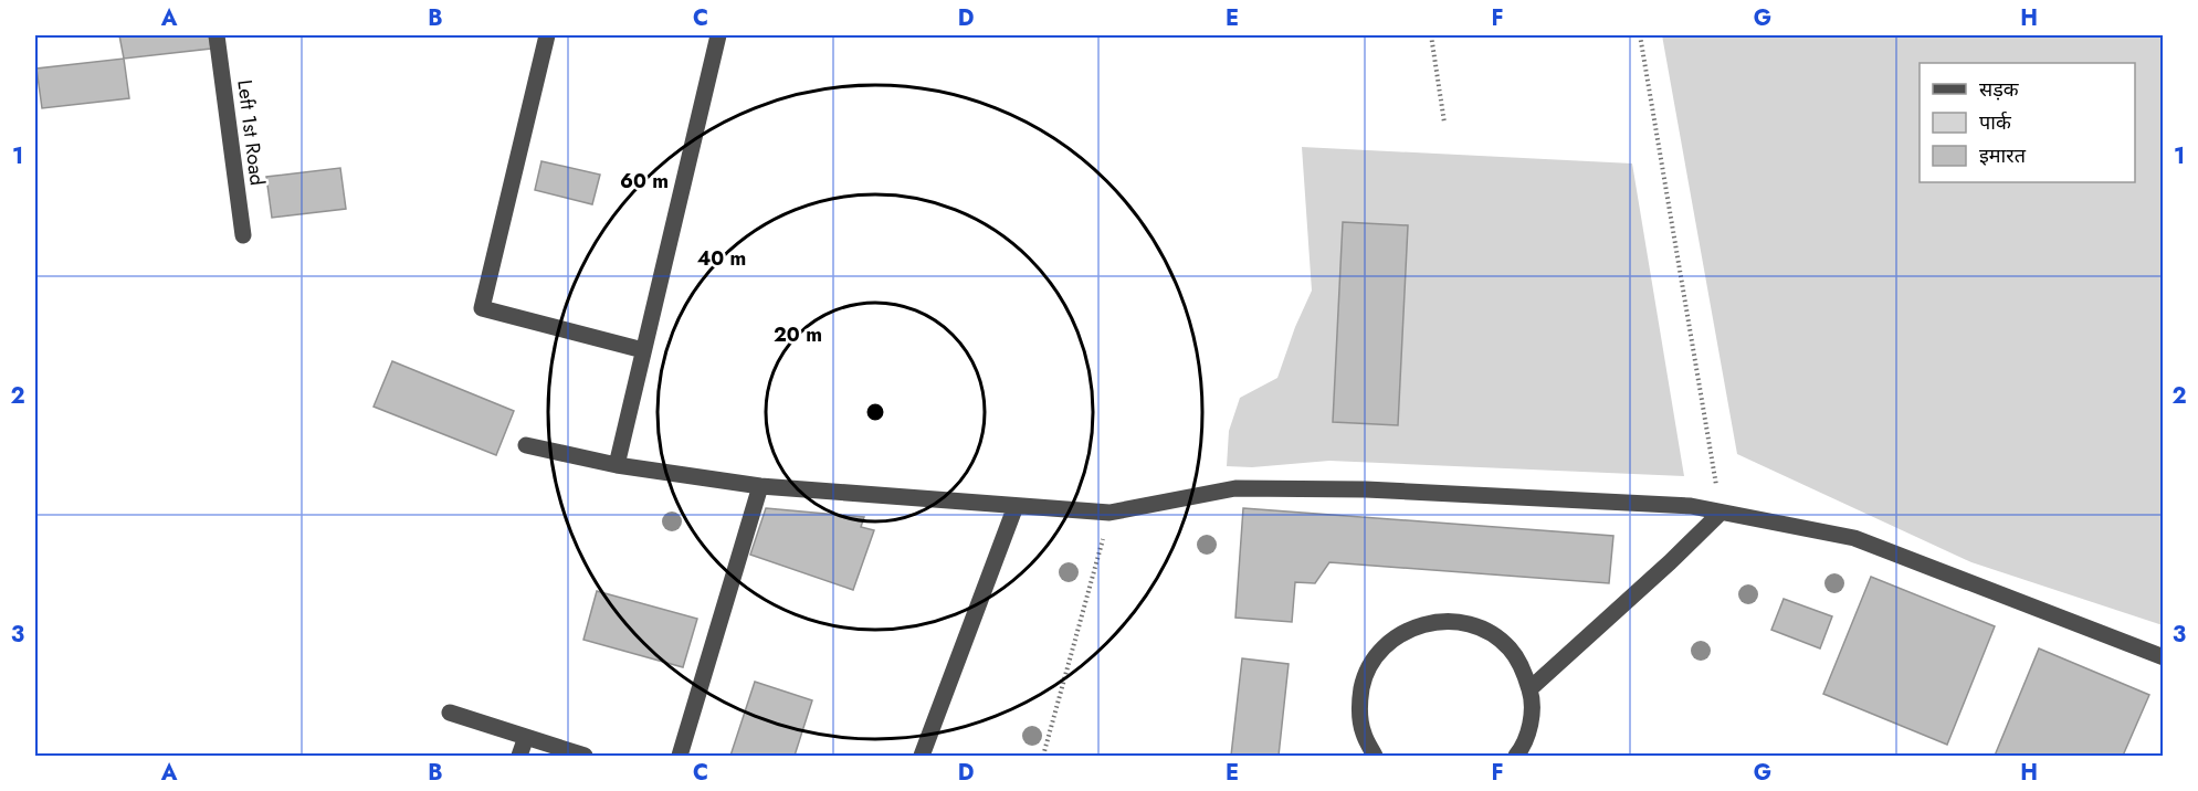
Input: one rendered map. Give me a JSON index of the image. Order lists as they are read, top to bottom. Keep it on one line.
{"streets":{"street":["Left 1st Road"]},"legend":["सड़क","पार्क","इमारत"],"grid":{"columns":["A","B","C","D","E","F","G","H"],"rows":["1","2","3"]},"rings":["60 m","40 m","20 m"]}
